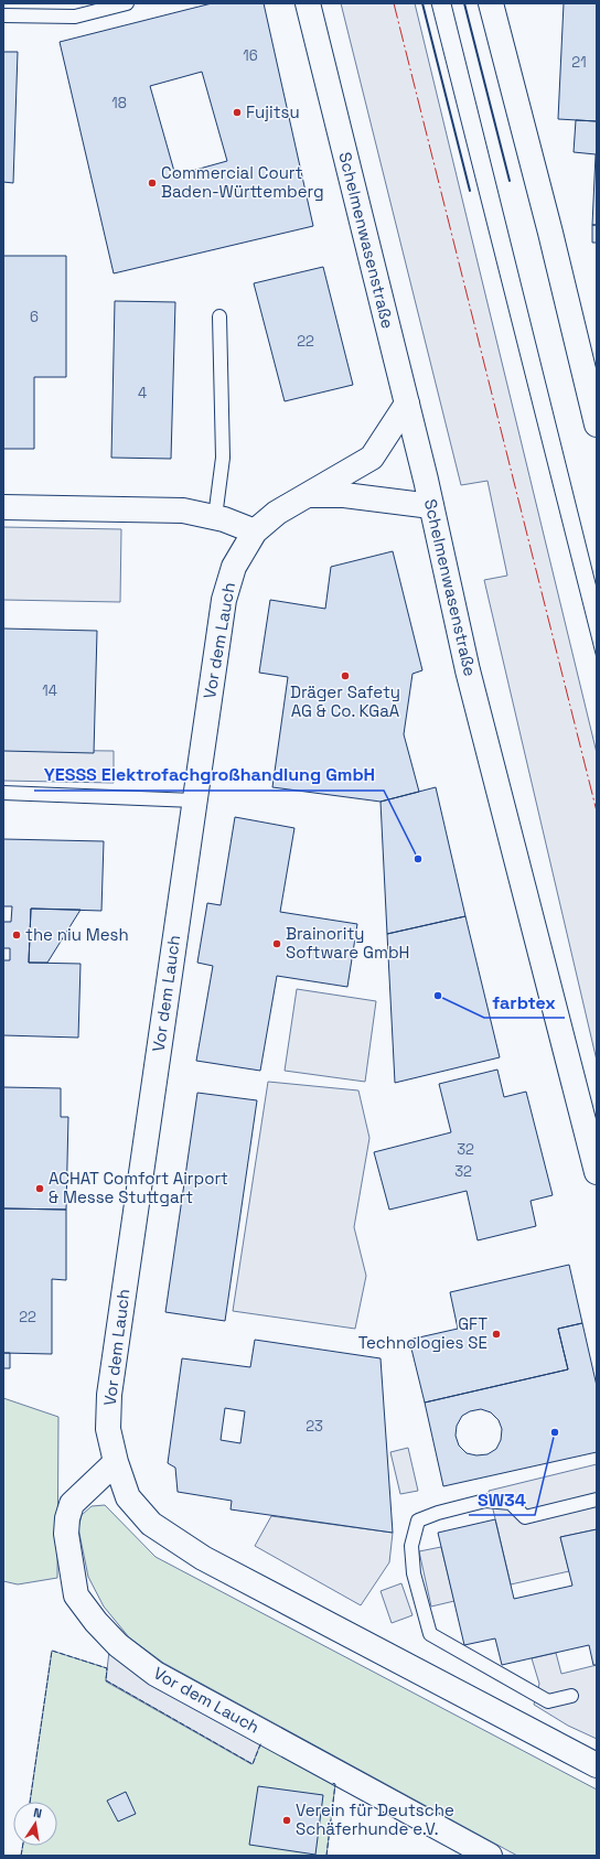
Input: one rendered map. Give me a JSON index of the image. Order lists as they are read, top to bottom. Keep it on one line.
{"streets":{"street":["Schelmenwasenstraße","Vor dem Lauch"]},"crossings":[["Schelmenwasenstraße","Vor dem Lauch"]],"places":["Fujitsu","Commercial Court Baden-Württemberg","Dräger Safety AG & Co. KGaA","YESSS Elektrofachgroßhandlung GmbH","the niu Mesh","Brainority Software GmbH","farbtex","ACHAT Comfort Airport & Messe Stuttgart","GFT Technologies SE","SW34","Verein für Deutsche Schäferhunde e.V."],"house_numbers":["16","21","18","6","22","4","14","32","32","22","23"],"north":"top"}
